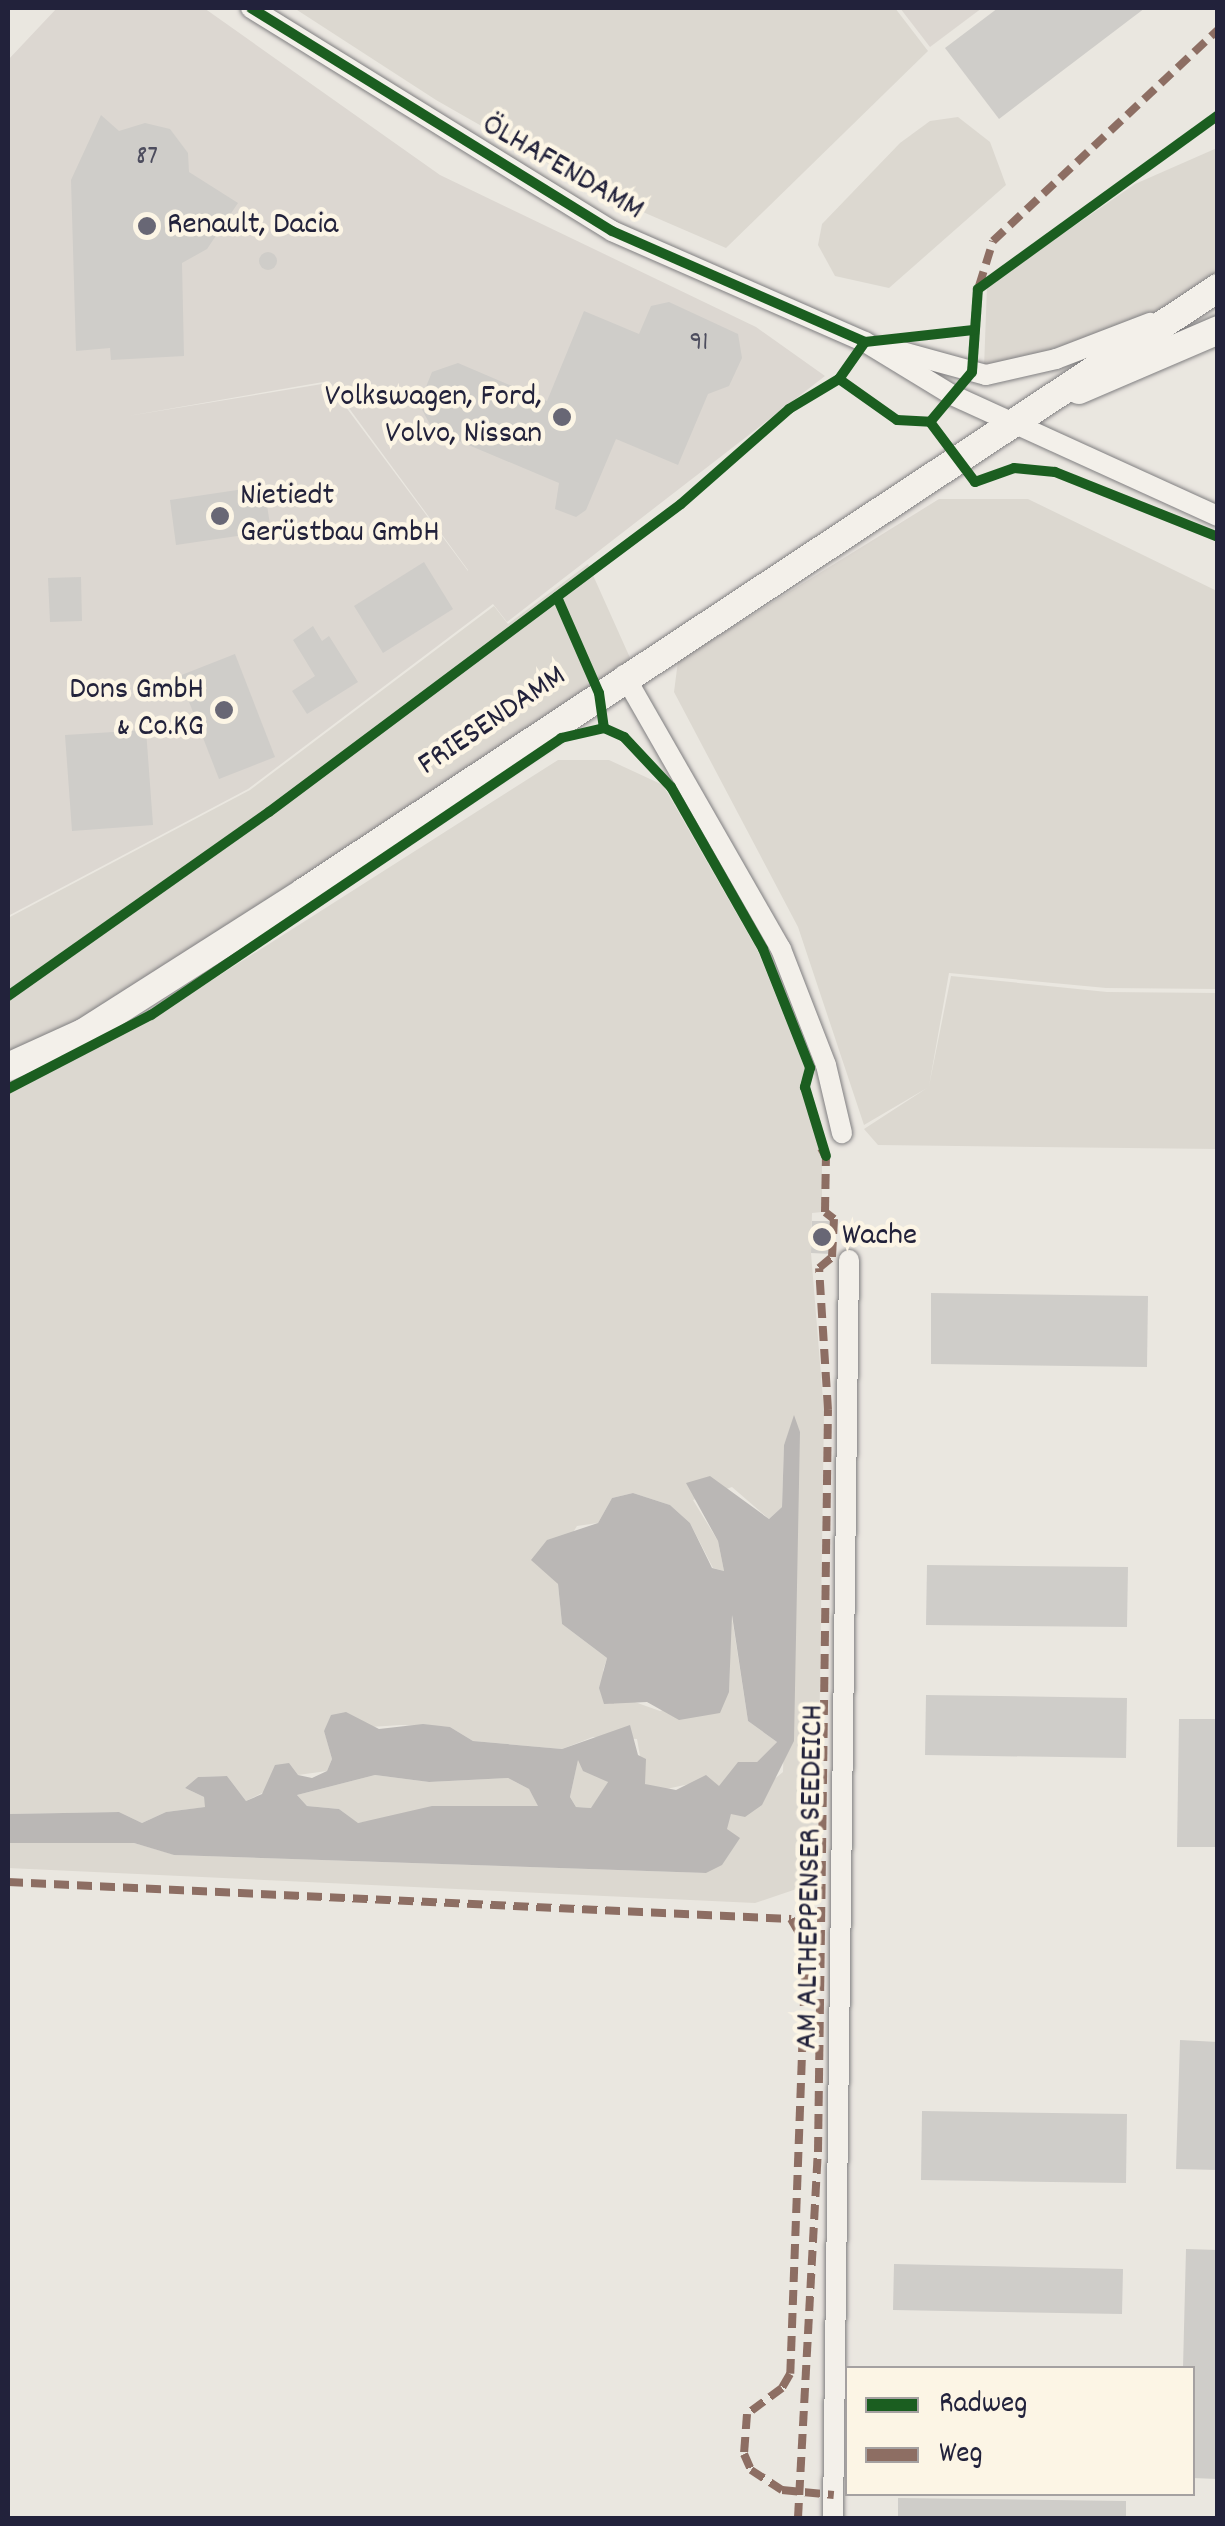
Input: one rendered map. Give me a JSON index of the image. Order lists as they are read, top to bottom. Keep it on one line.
{"streets":{"main road":["FRIESENDAMM"],"street":["ÖLHAFENDAMM","AM ALTHEPPENSER SEEDEICH"]},"crossings":[["ÖLHAFENDAMM","FRIESENDAMM"]],"places":["Renault, Dacia","Volkswagen, Ford, Volvo, Nissan","Nietiedt Gerüstbau GmbH","Dons GmbH & Co.KG","Wache"],"house_numbers":["87","91"],"legend":["Radweg","Weg"]}
